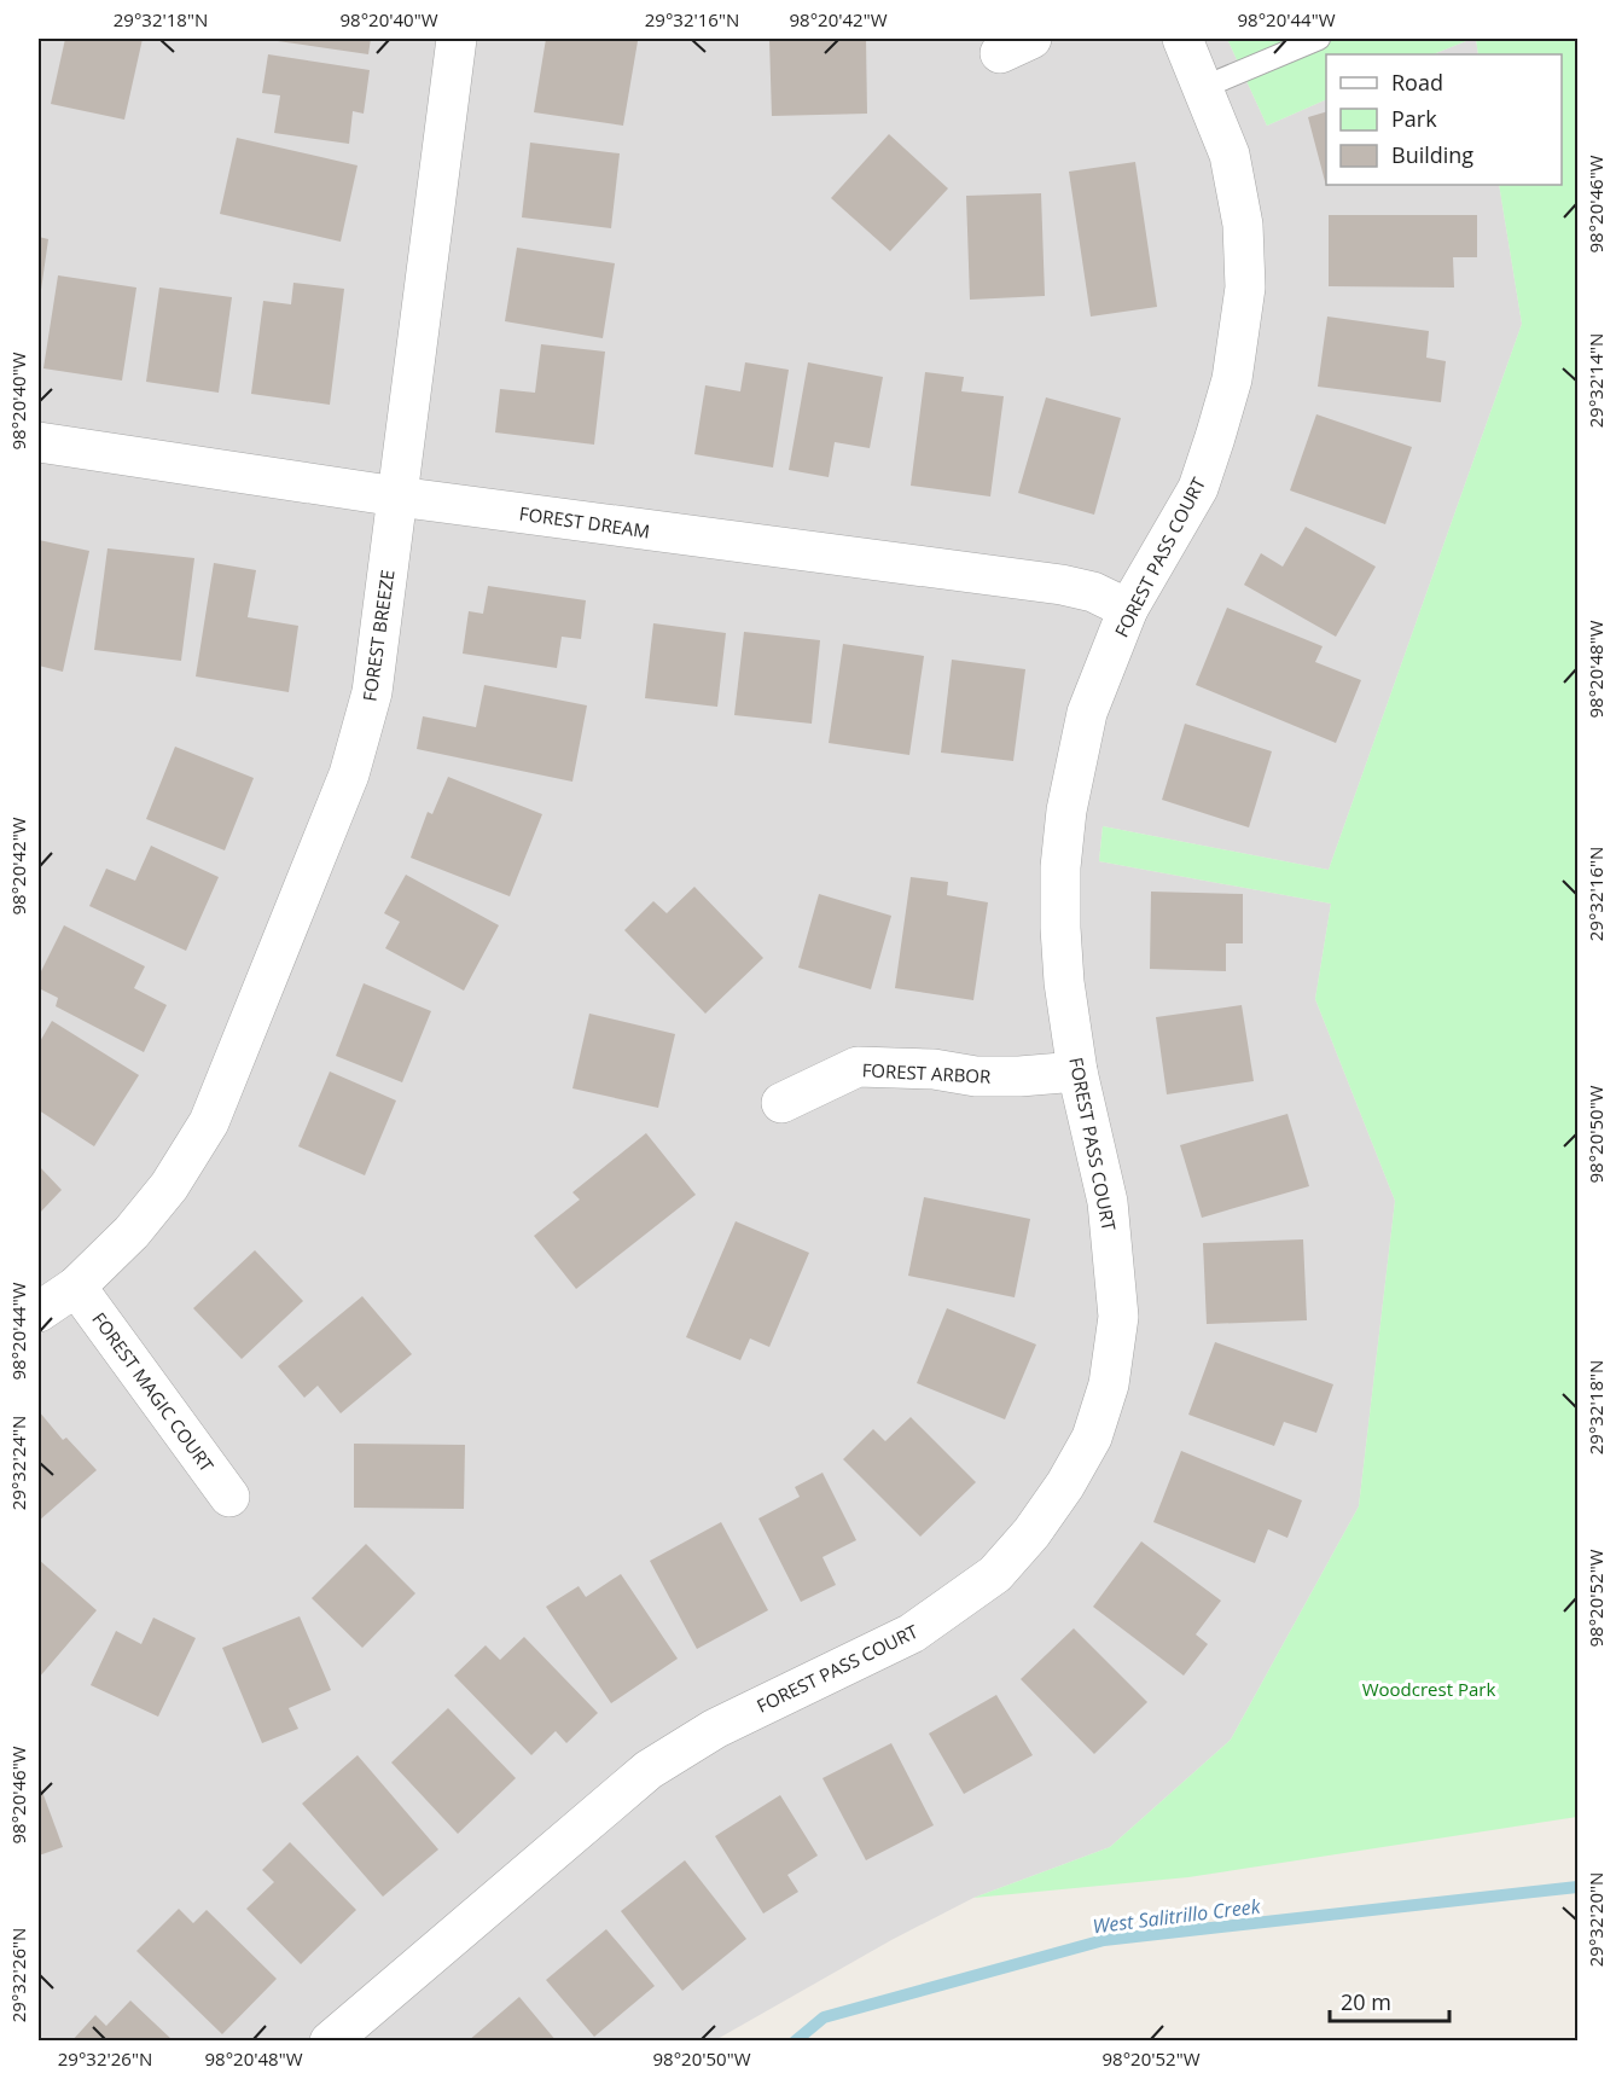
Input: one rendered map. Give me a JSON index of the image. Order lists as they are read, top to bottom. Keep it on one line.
{"streets":{"street":["FOREST DREAM","FOREST PASS COURT","FOREST BREEZE","FOREST ARBOR","FOREST MAGIC COURT"]},"crossings":[["FOREST DREAM","FOREST PASS COURT"],["FOREST DREAM","FOREST BREEZE"],["FOREST PASS COURT","FOREST ARBOR"],["FOREST BREEZE","FOREST MAGIC COURT"]],"water":["West Salitrillo Creek"],"parks":["Woodcrest Park"],"legend":["Road","Park","Building"],"scale_bar":"20 m","coordinates":["29°32'18\"N","98°20'40\"W","29°32'16\"N","98°20'42\"W","98°20'44\"W","98°20'46\"W","29°32'14\"N","98°20'48\"W","98°20'50\"W","29°32'24\"N","98°20'52\"W","29°32'20\"N","29°32'26\"N"]}
